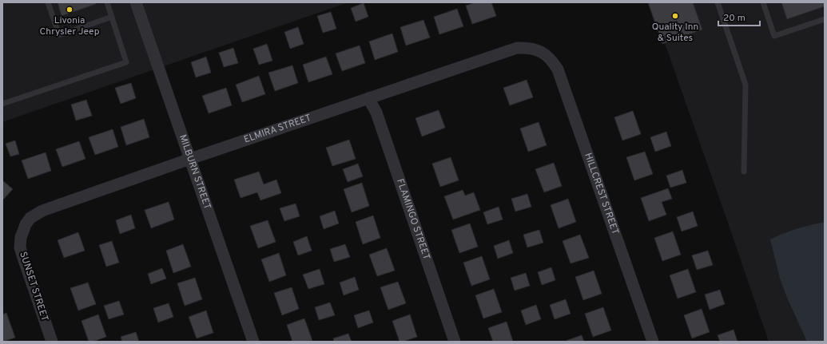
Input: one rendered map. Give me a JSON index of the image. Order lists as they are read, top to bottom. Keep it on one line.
{"streets":{"street":["ELMIRA STREET","MILBURN STREET","HILLCREST STREET","FLAMINGO STREET","SUNSET STREET"]},"crossings":[["ELMIRA STREET","MILBURN STREET"],["ELMIRA STREET","HILLCREST STREET"],["ELMIRA STREET","FLAMINGO STREET"],["ELMIRA STREET","SUNSET STREET"]],"places":["Livonia Chrysler Jeep","Quality Inn & Suites"],"scale_bar":"20 m"}
